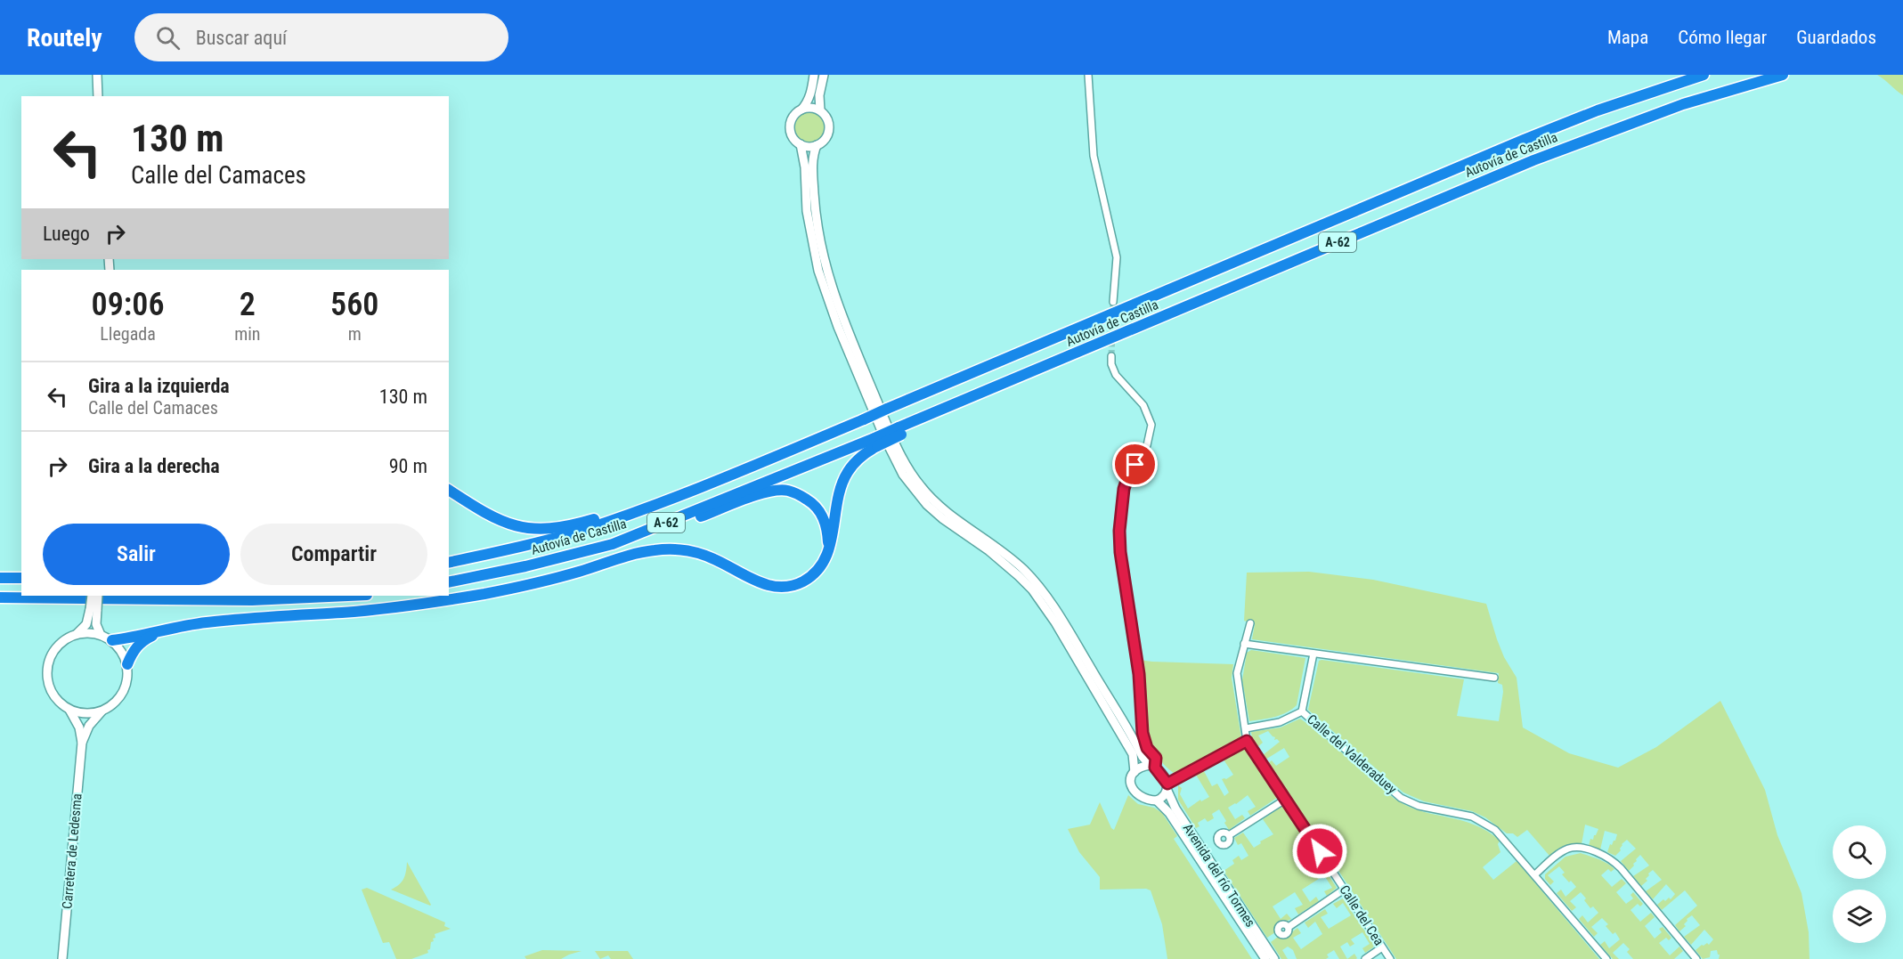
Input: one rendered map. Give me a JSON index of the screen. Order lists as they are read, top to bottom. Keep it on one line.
{"streets":{"highway":["Autovía de Castilla","A-62"],"main road":["Carretera de Ledesma","Avenida del río Tormes"],"street":["Calle del Valderaduey","Calle del Cea"]},"crossings":[["Calle del Valderaduey","Calle del Cea"]],"page":{"header":"Routely","search":"Buscar aquí","nav":["Mapa","Cómo llegar","Guardados"],"turn":["130 m","Calle del Camaces"],"then":"Luego","eta":["09:06","Llegada","2","min","560","m"],"list":[{"name":"Gira a la izquierda","note":"Calle del Camaces","value":"130 m"},{"name":"Gira a la derecha","value":"90 m"}],"buttons":["Salir","Compartir"]}}
